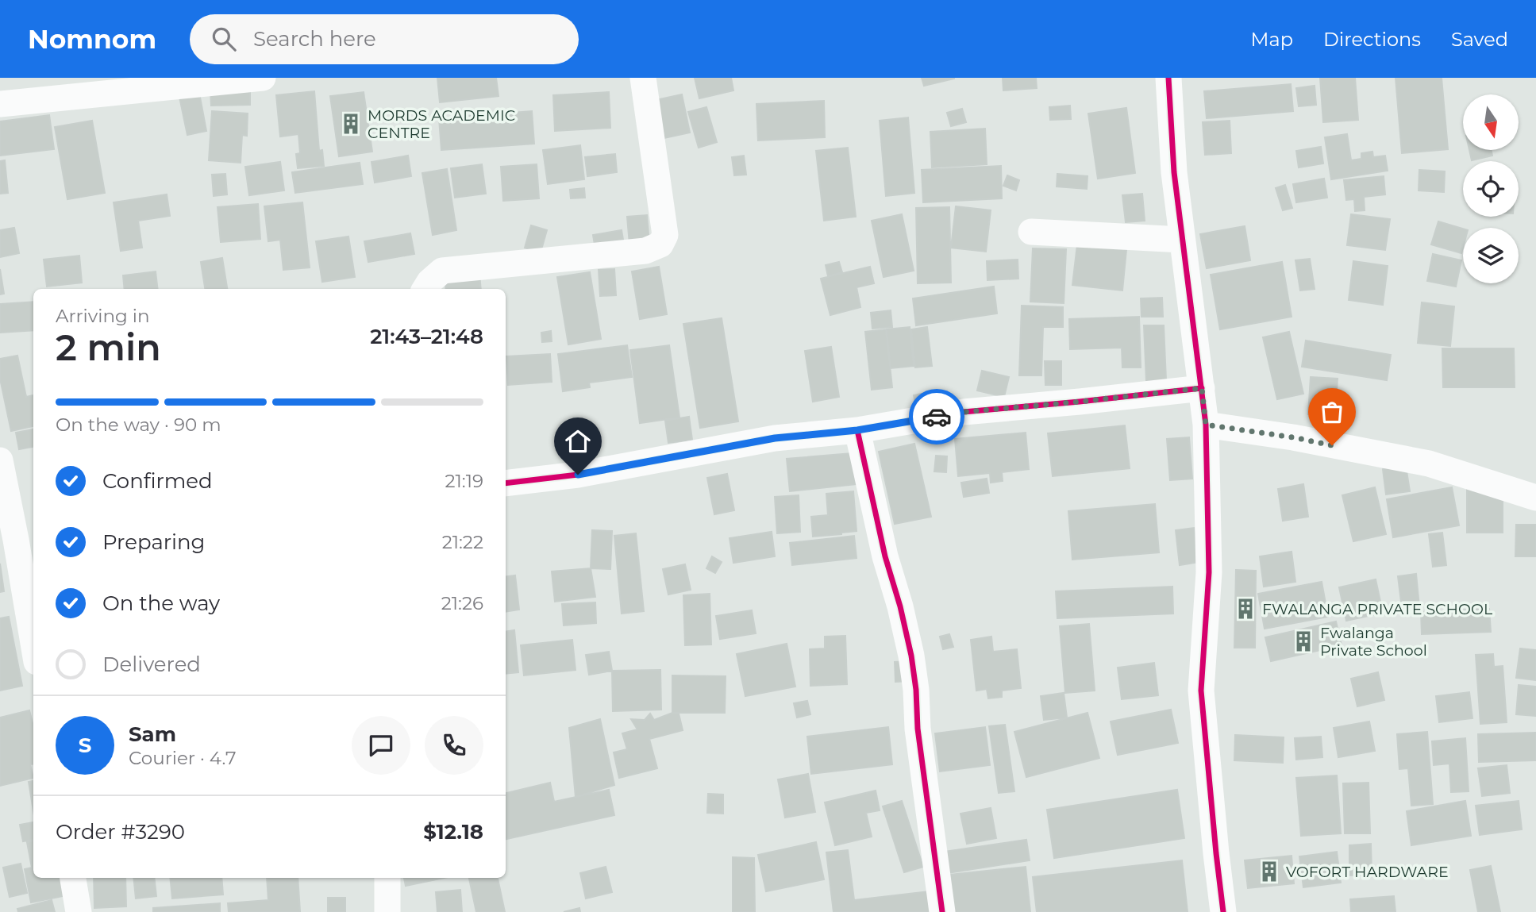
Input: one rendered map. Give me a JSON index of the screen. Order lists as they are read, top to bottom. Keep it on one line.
{"places":{"building":["MORDS ACADEMIC CENTRE","FWALANGA PRIVATE SCHOOL","Fwalanga Private School","VOFORT HARDWARE"]},"north":"bottom","page":{"header":"Nomnom","search":"Search here","nav":["Map","Directions","Saved"],"heading":["2 min","Arriving in","21:43–21:48"],"panel":["Sam","Courier · 4.7","Order #3290","$12.18"],"bar":"On the way · 90 m","list":[["Confirmed","21:19"],["Preparing","21:22"],["On the way","21:26"],"Delivered"],"round":"S"}}
